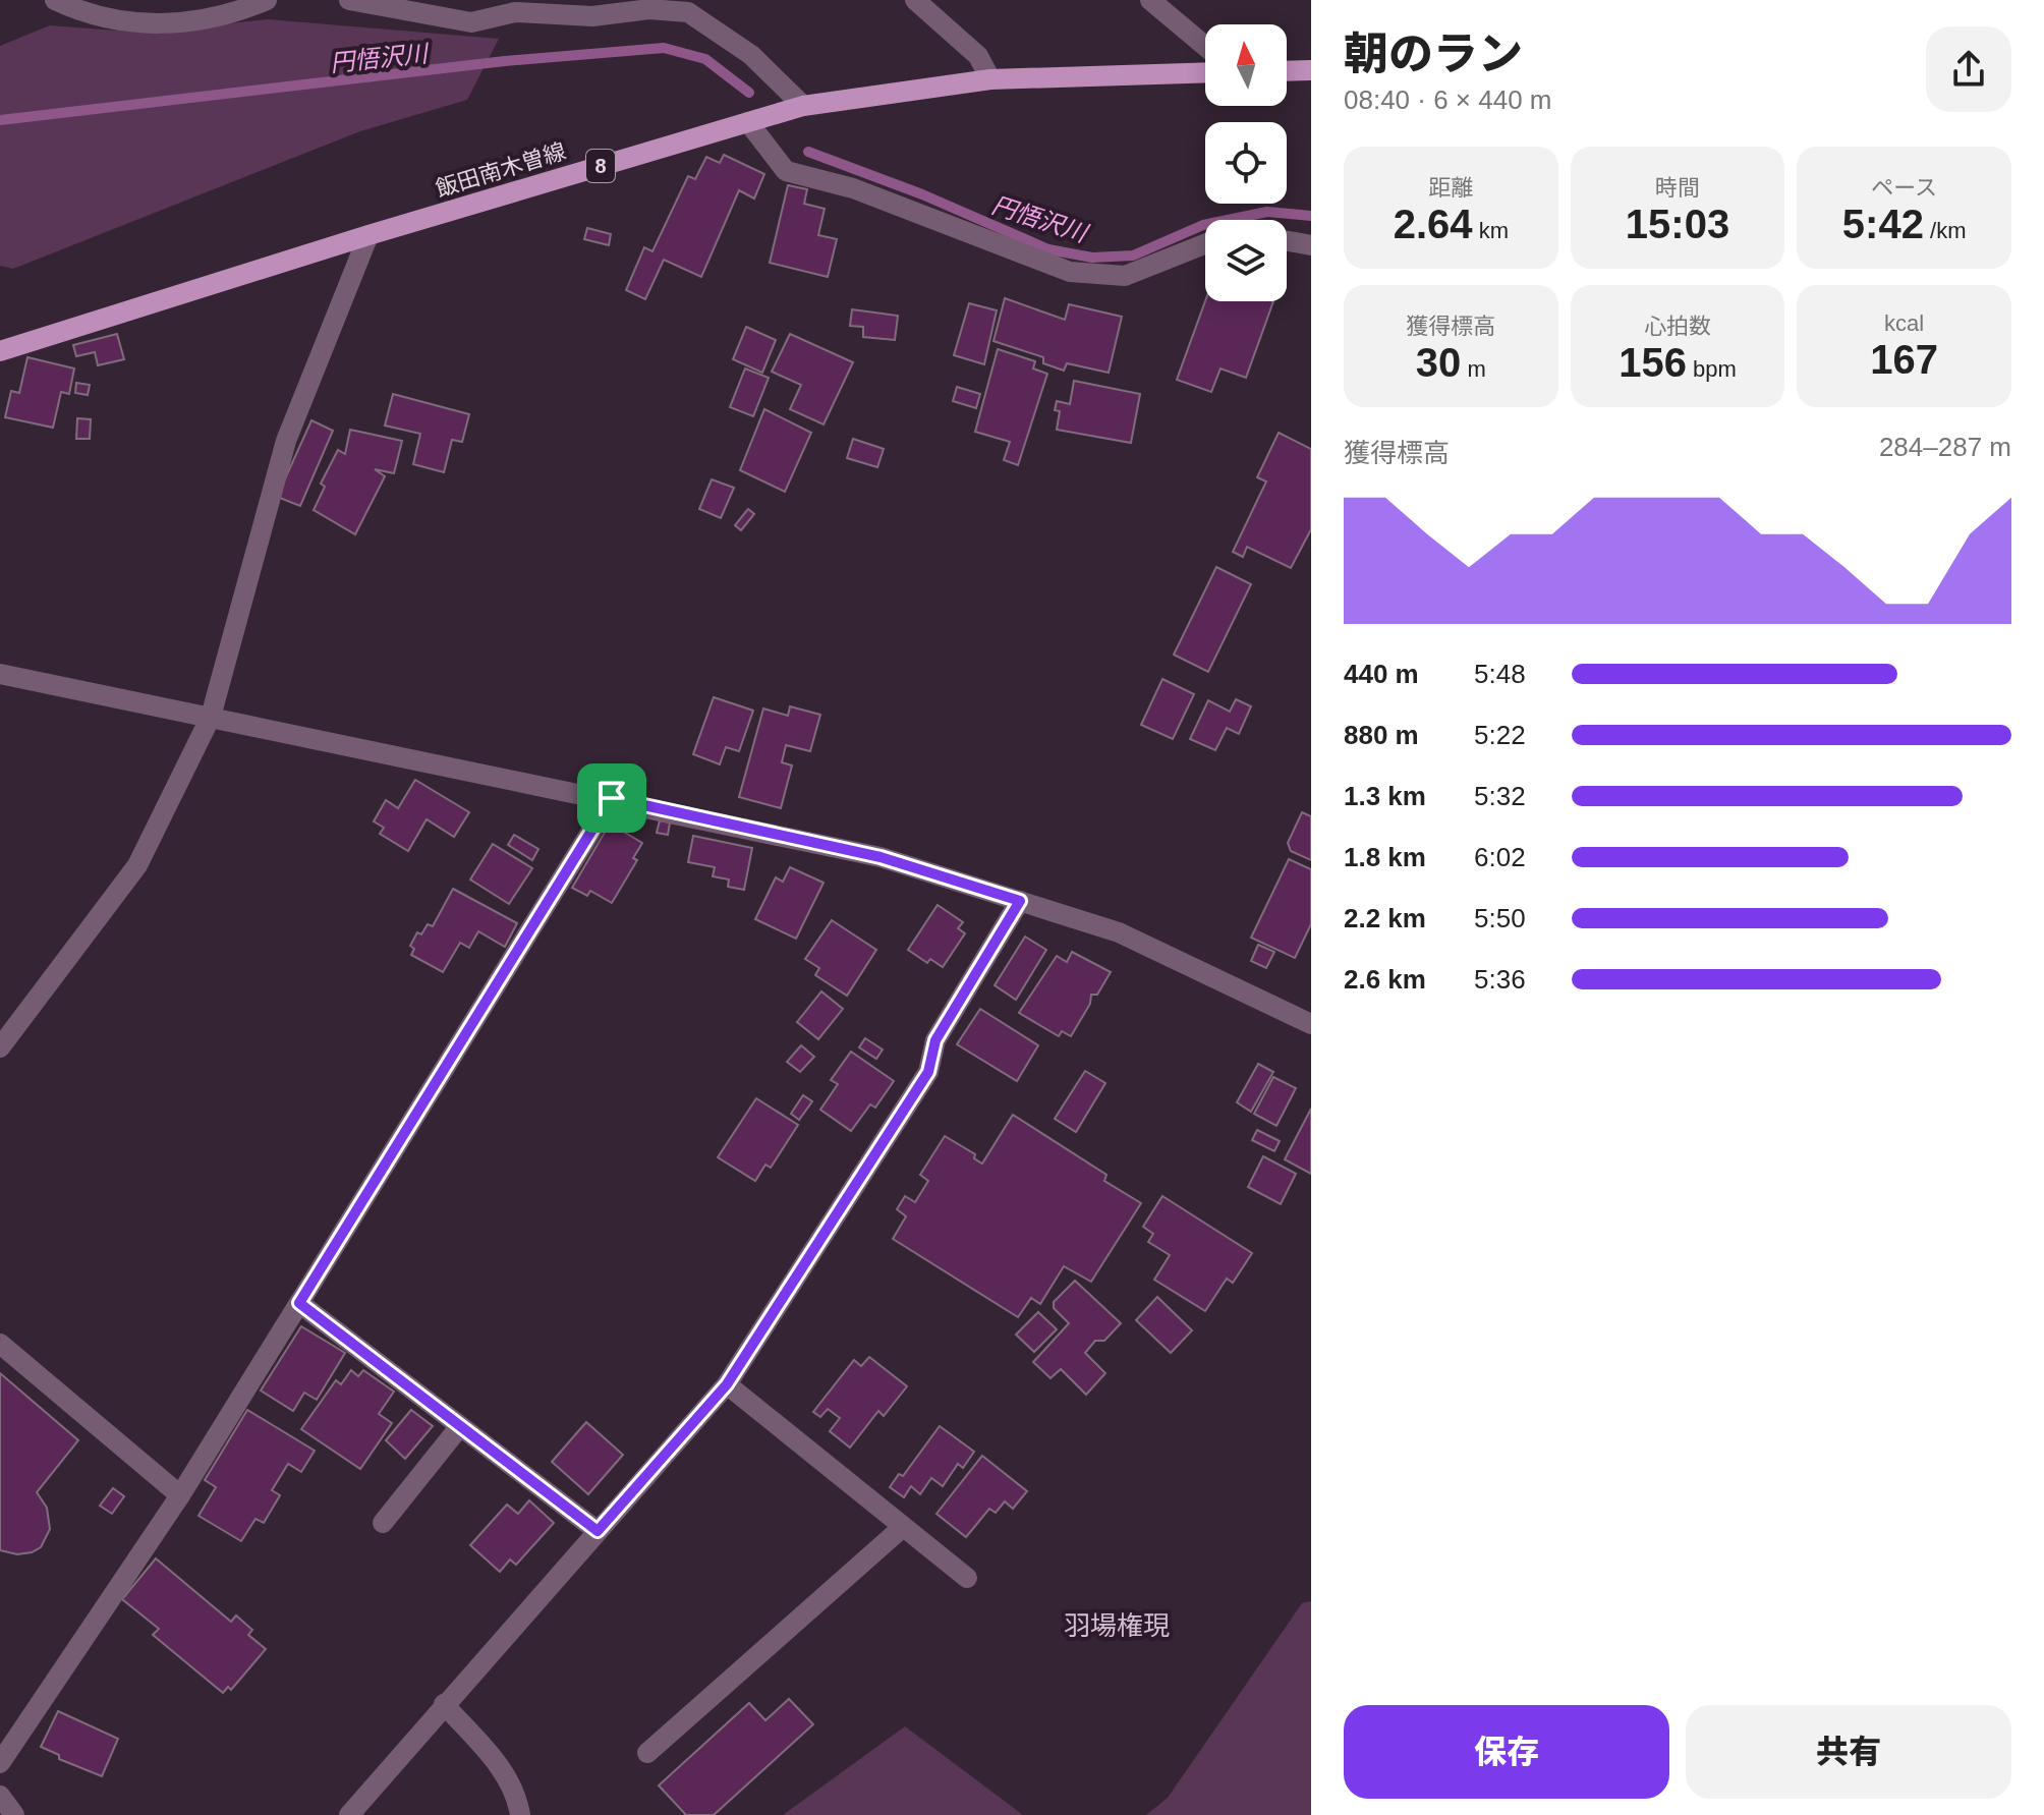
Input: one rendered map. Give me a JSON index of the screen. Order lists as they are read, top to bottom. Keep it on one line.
{"streets":{"main road":["8","飯田南木曽線"]},"districts":["羽場権現"],"water":["円悟沢川"],"north":"top","page":{"heading":["朝のラン","08:40 · 6 × 440 m"],"stats":[["距離","2.64 km"],["時間","15:03"],["ペース","5:42 /km"],["獲得標高","30 m"],["心拍数","156 bpm"],["kcal","167"]],"chart":["獲得標高","284–287 m"],"list":[{"name":"440 m","note":"5:48"},{"name":"880 m","note":"5:22"},{"name":"1.3 km","note":"5:32"},{"name":"1.8 km","note":"6:02"},{"name":"2.2 km","note":"5:50"},{"name":"2.6 km","note":"5:36"}],"buttons":["保存","共有"]}}
